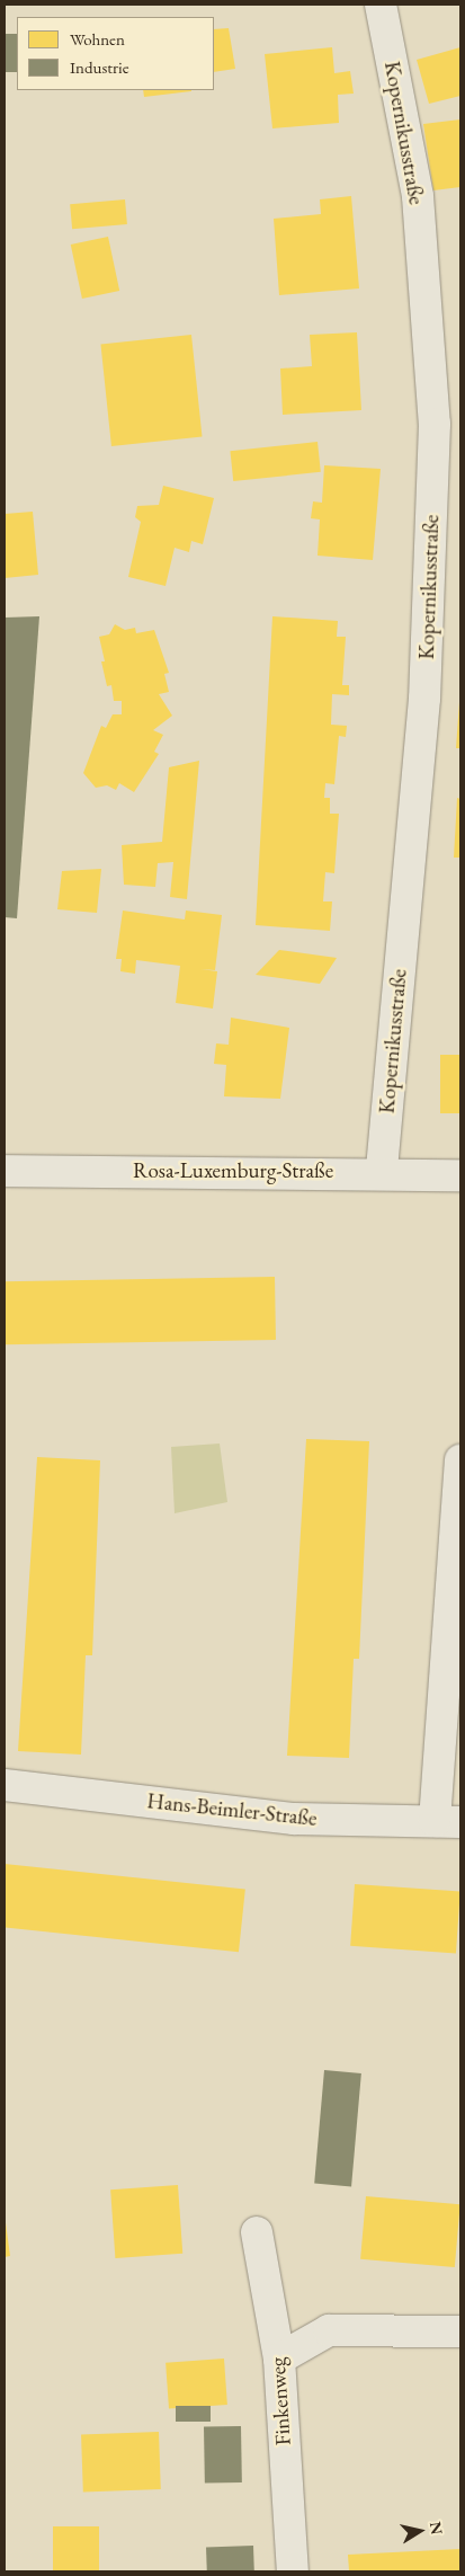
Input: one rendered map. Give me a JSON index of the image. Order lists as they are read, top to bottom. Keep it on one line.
{"streets":{"street":["Kopernikusstraße","Rosa-Luxemburg-Straße","Hans-Beimler-Straße","Finkenweg"]},"crossings":[["Kopernikusstraße","Rosa-Luxemburg-Straße"]],"legend":["Wohnen","Industrie"],"north":"right"}
